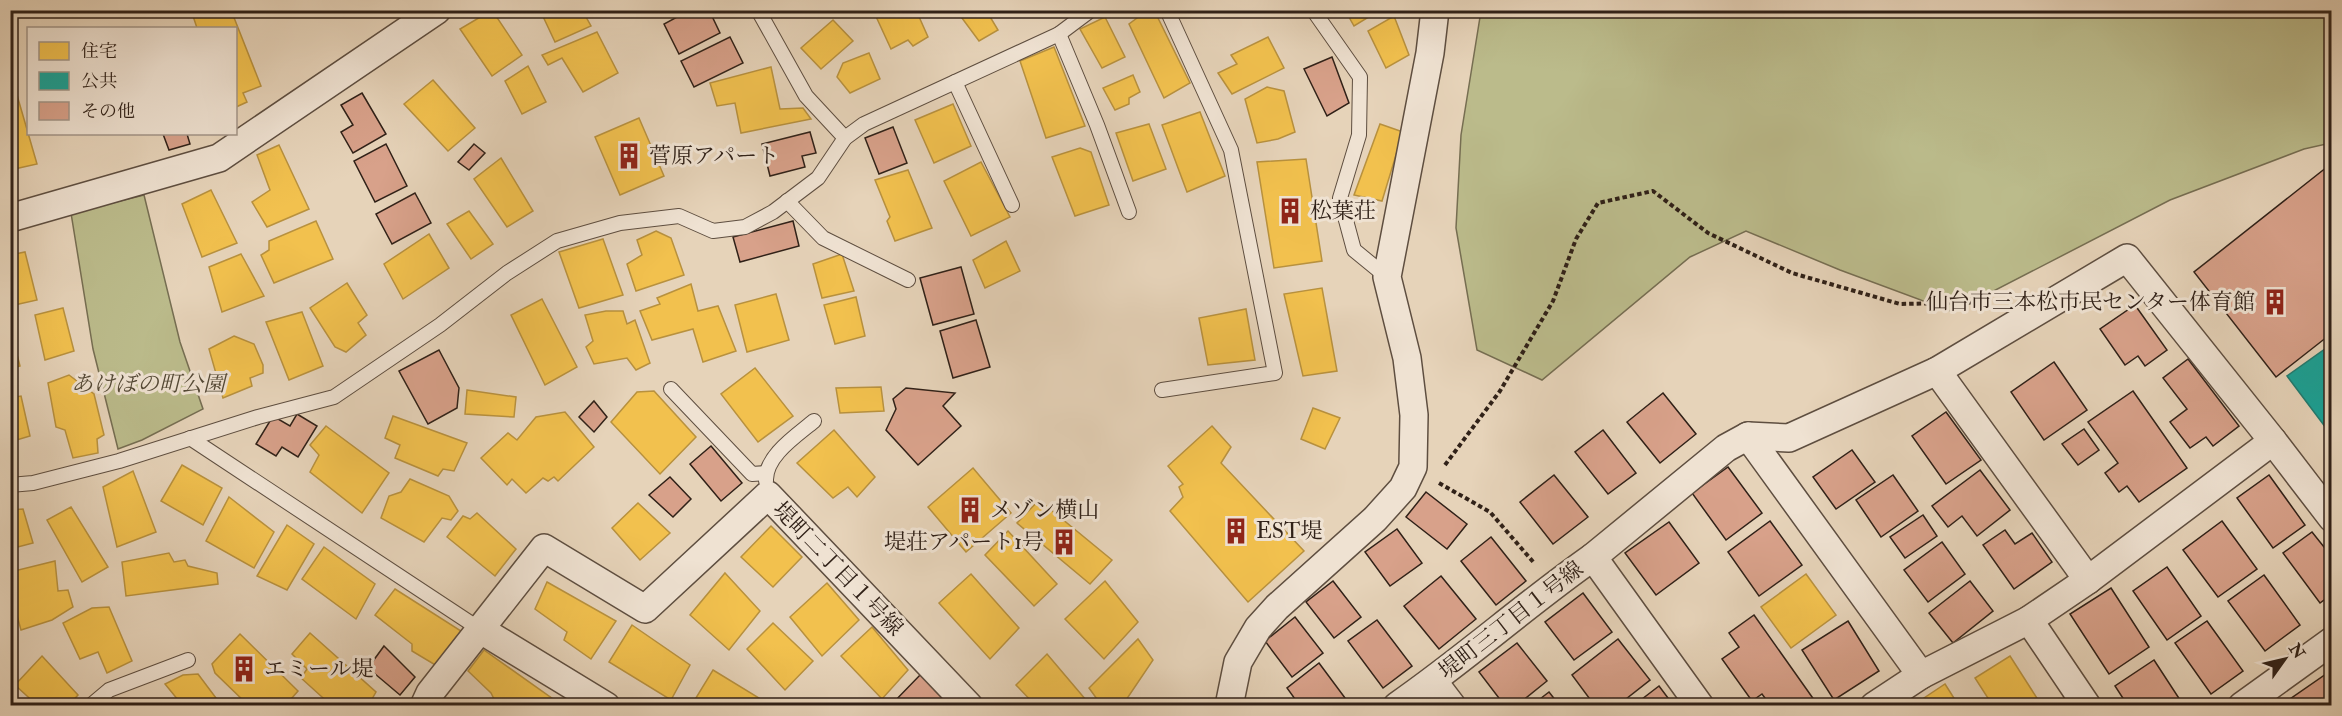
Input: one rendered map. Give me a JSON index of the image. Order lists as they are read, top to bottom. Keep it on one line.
{"streets":{"street":["堤町二丁目１号線","堤町三丁目１号線"]},"parks":["あけぼの町公園"],"places":{"building":["菅原アパート","松葉荘","仙台市三本松市民センター体育館","メゾン横山","EST堤","堤荘アパート1号","エミール堤"]},"legend":["住宅","公共","その他"],"north":"top right"}
